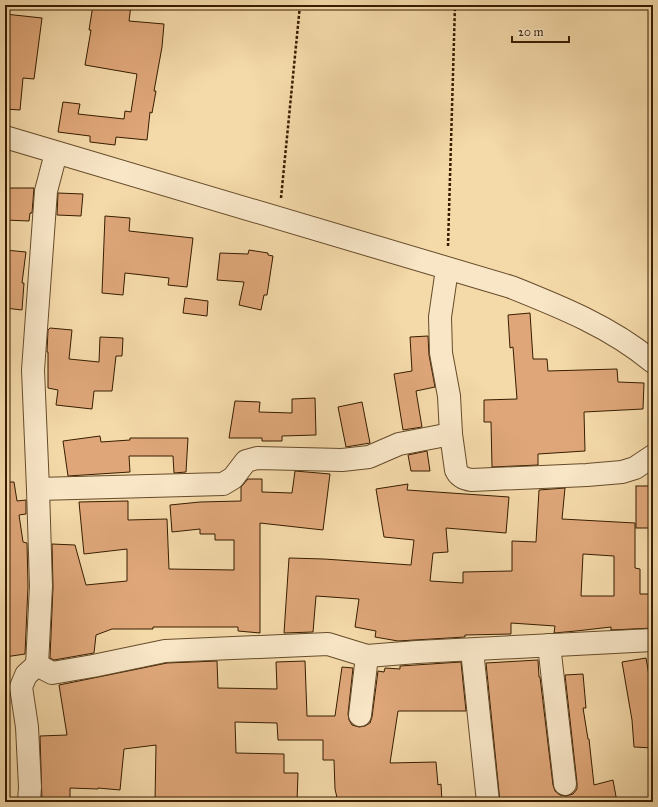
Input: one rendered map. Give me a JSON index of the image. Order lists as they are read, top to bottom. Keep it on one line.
{"scale_bar":"20 m"}
